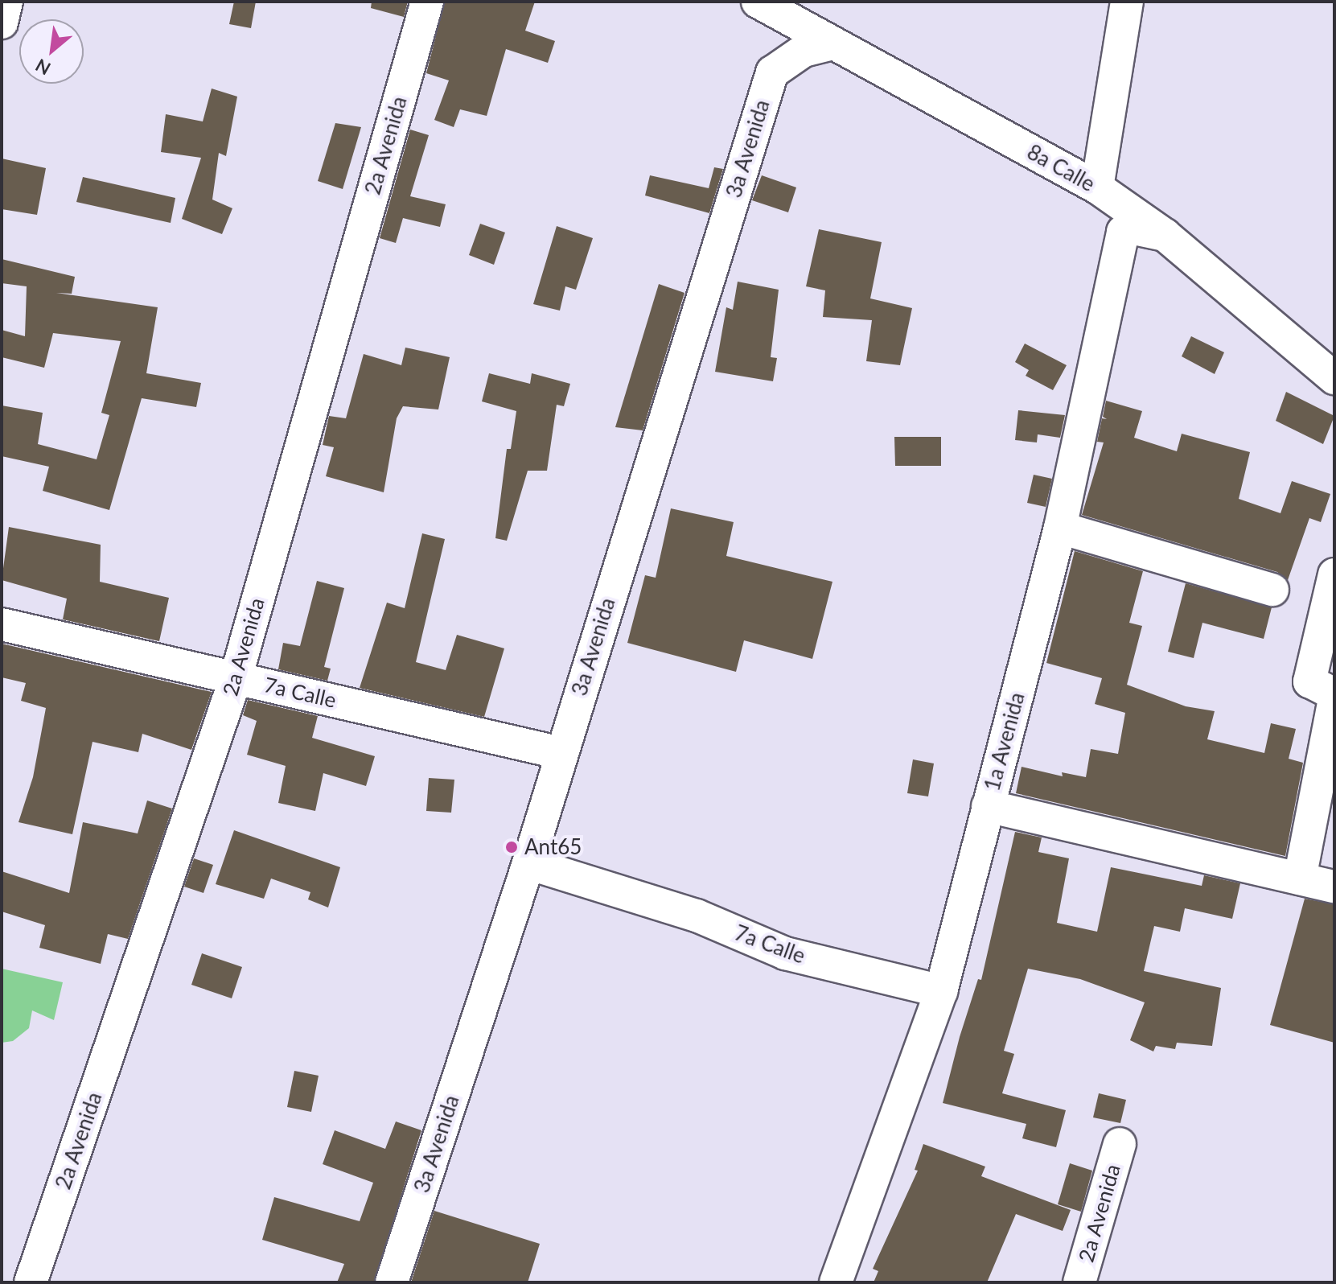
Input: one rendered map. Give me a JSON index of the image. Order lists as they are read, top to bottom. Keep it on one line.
{"streets":{"street":["2a Avenida","3a Avenida","8a Calle","7a Calle","1a Avenida"]},"crossings":[["2a Avenida","7a Calle"],["3a Avenida","8a Calle"],["3a Avenida","7a Calle"],["8a Calle","1a Avenida"],["7a Calle","1a Avenida"]],"places":["Ant65"],"north":"bottom left"}
